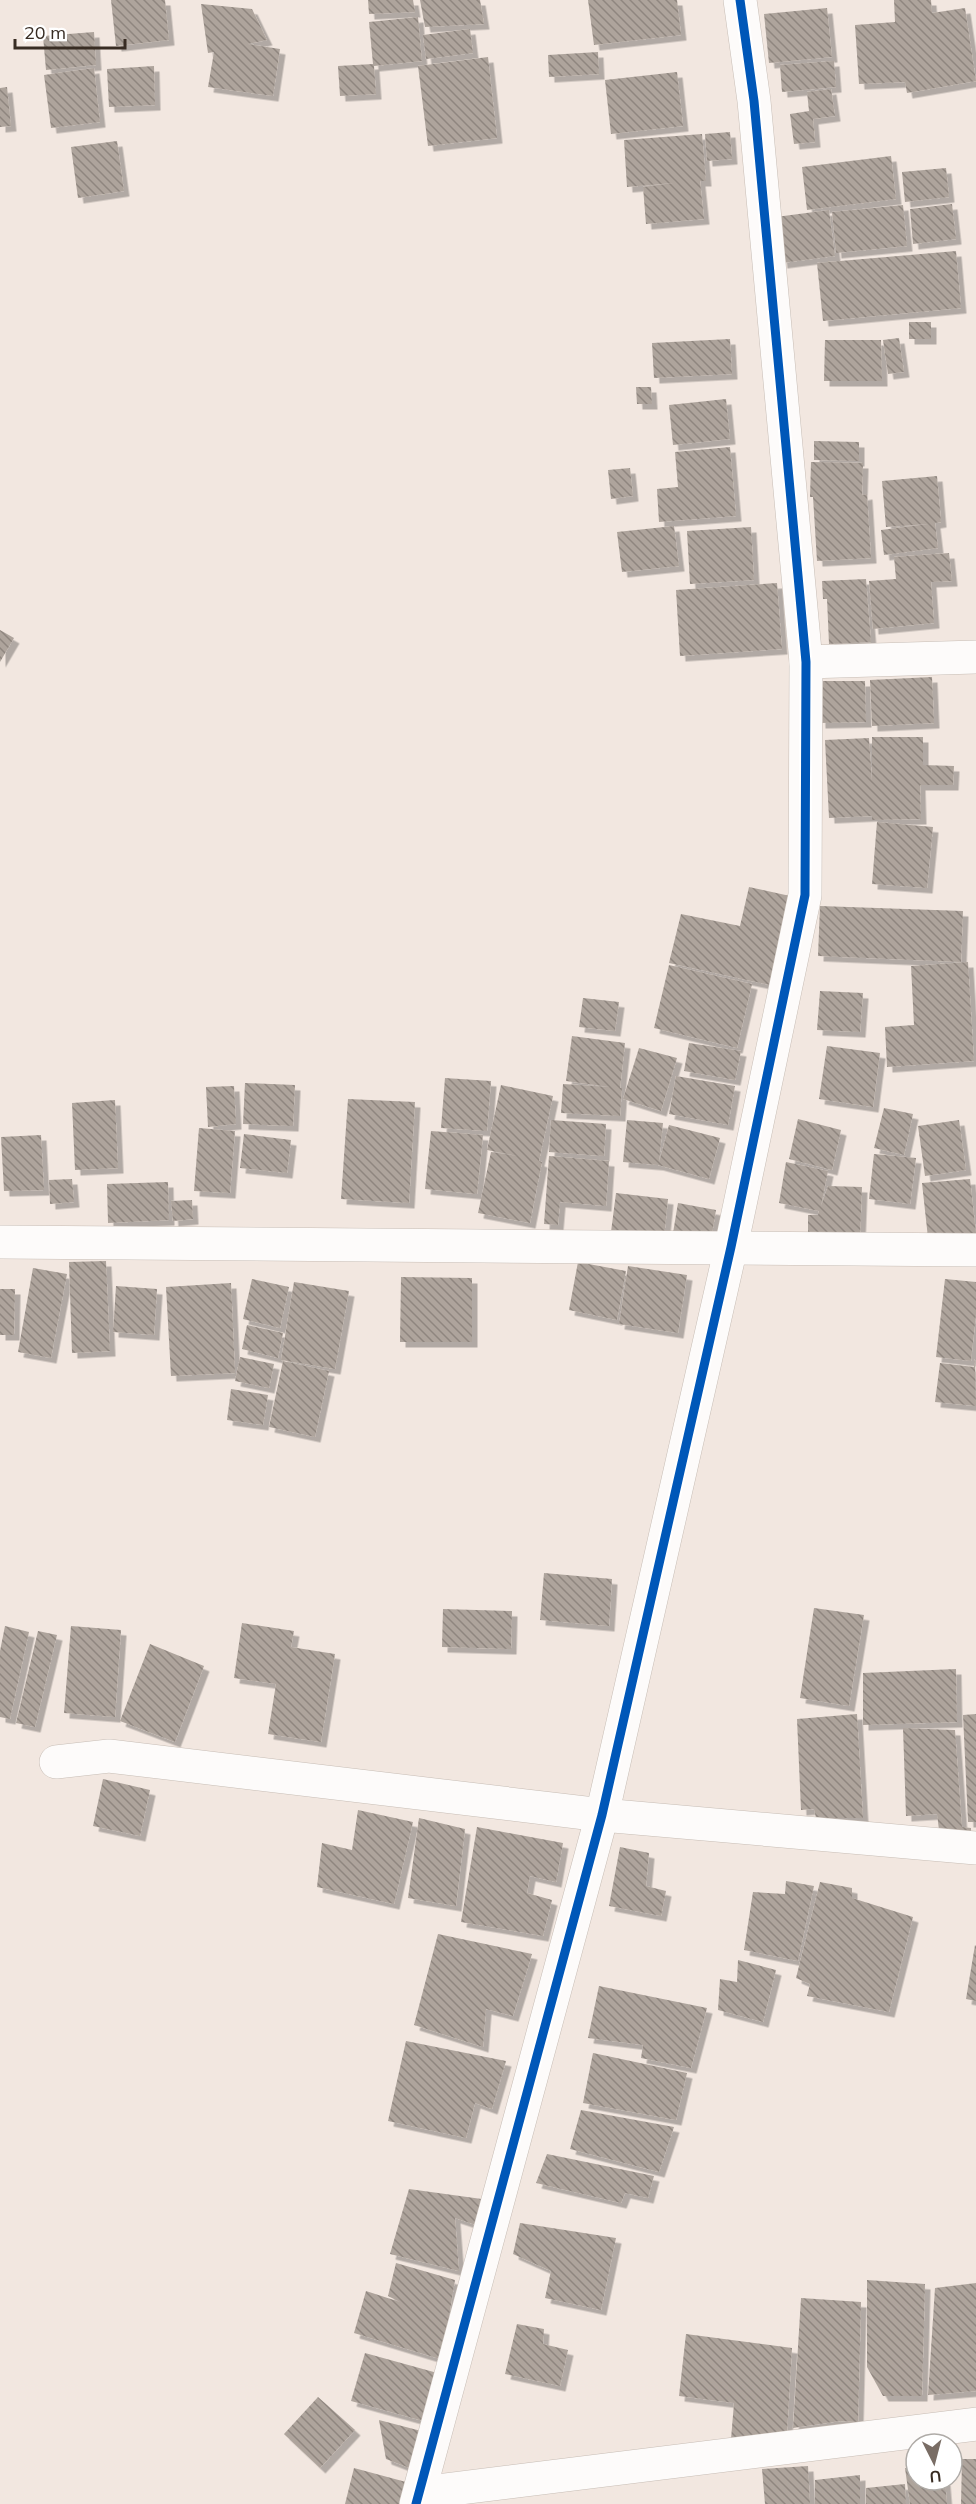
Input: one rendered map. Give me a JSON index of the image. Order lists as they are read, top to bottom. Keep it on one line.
{"scale_bar":"20 m","north":"bottom"}
